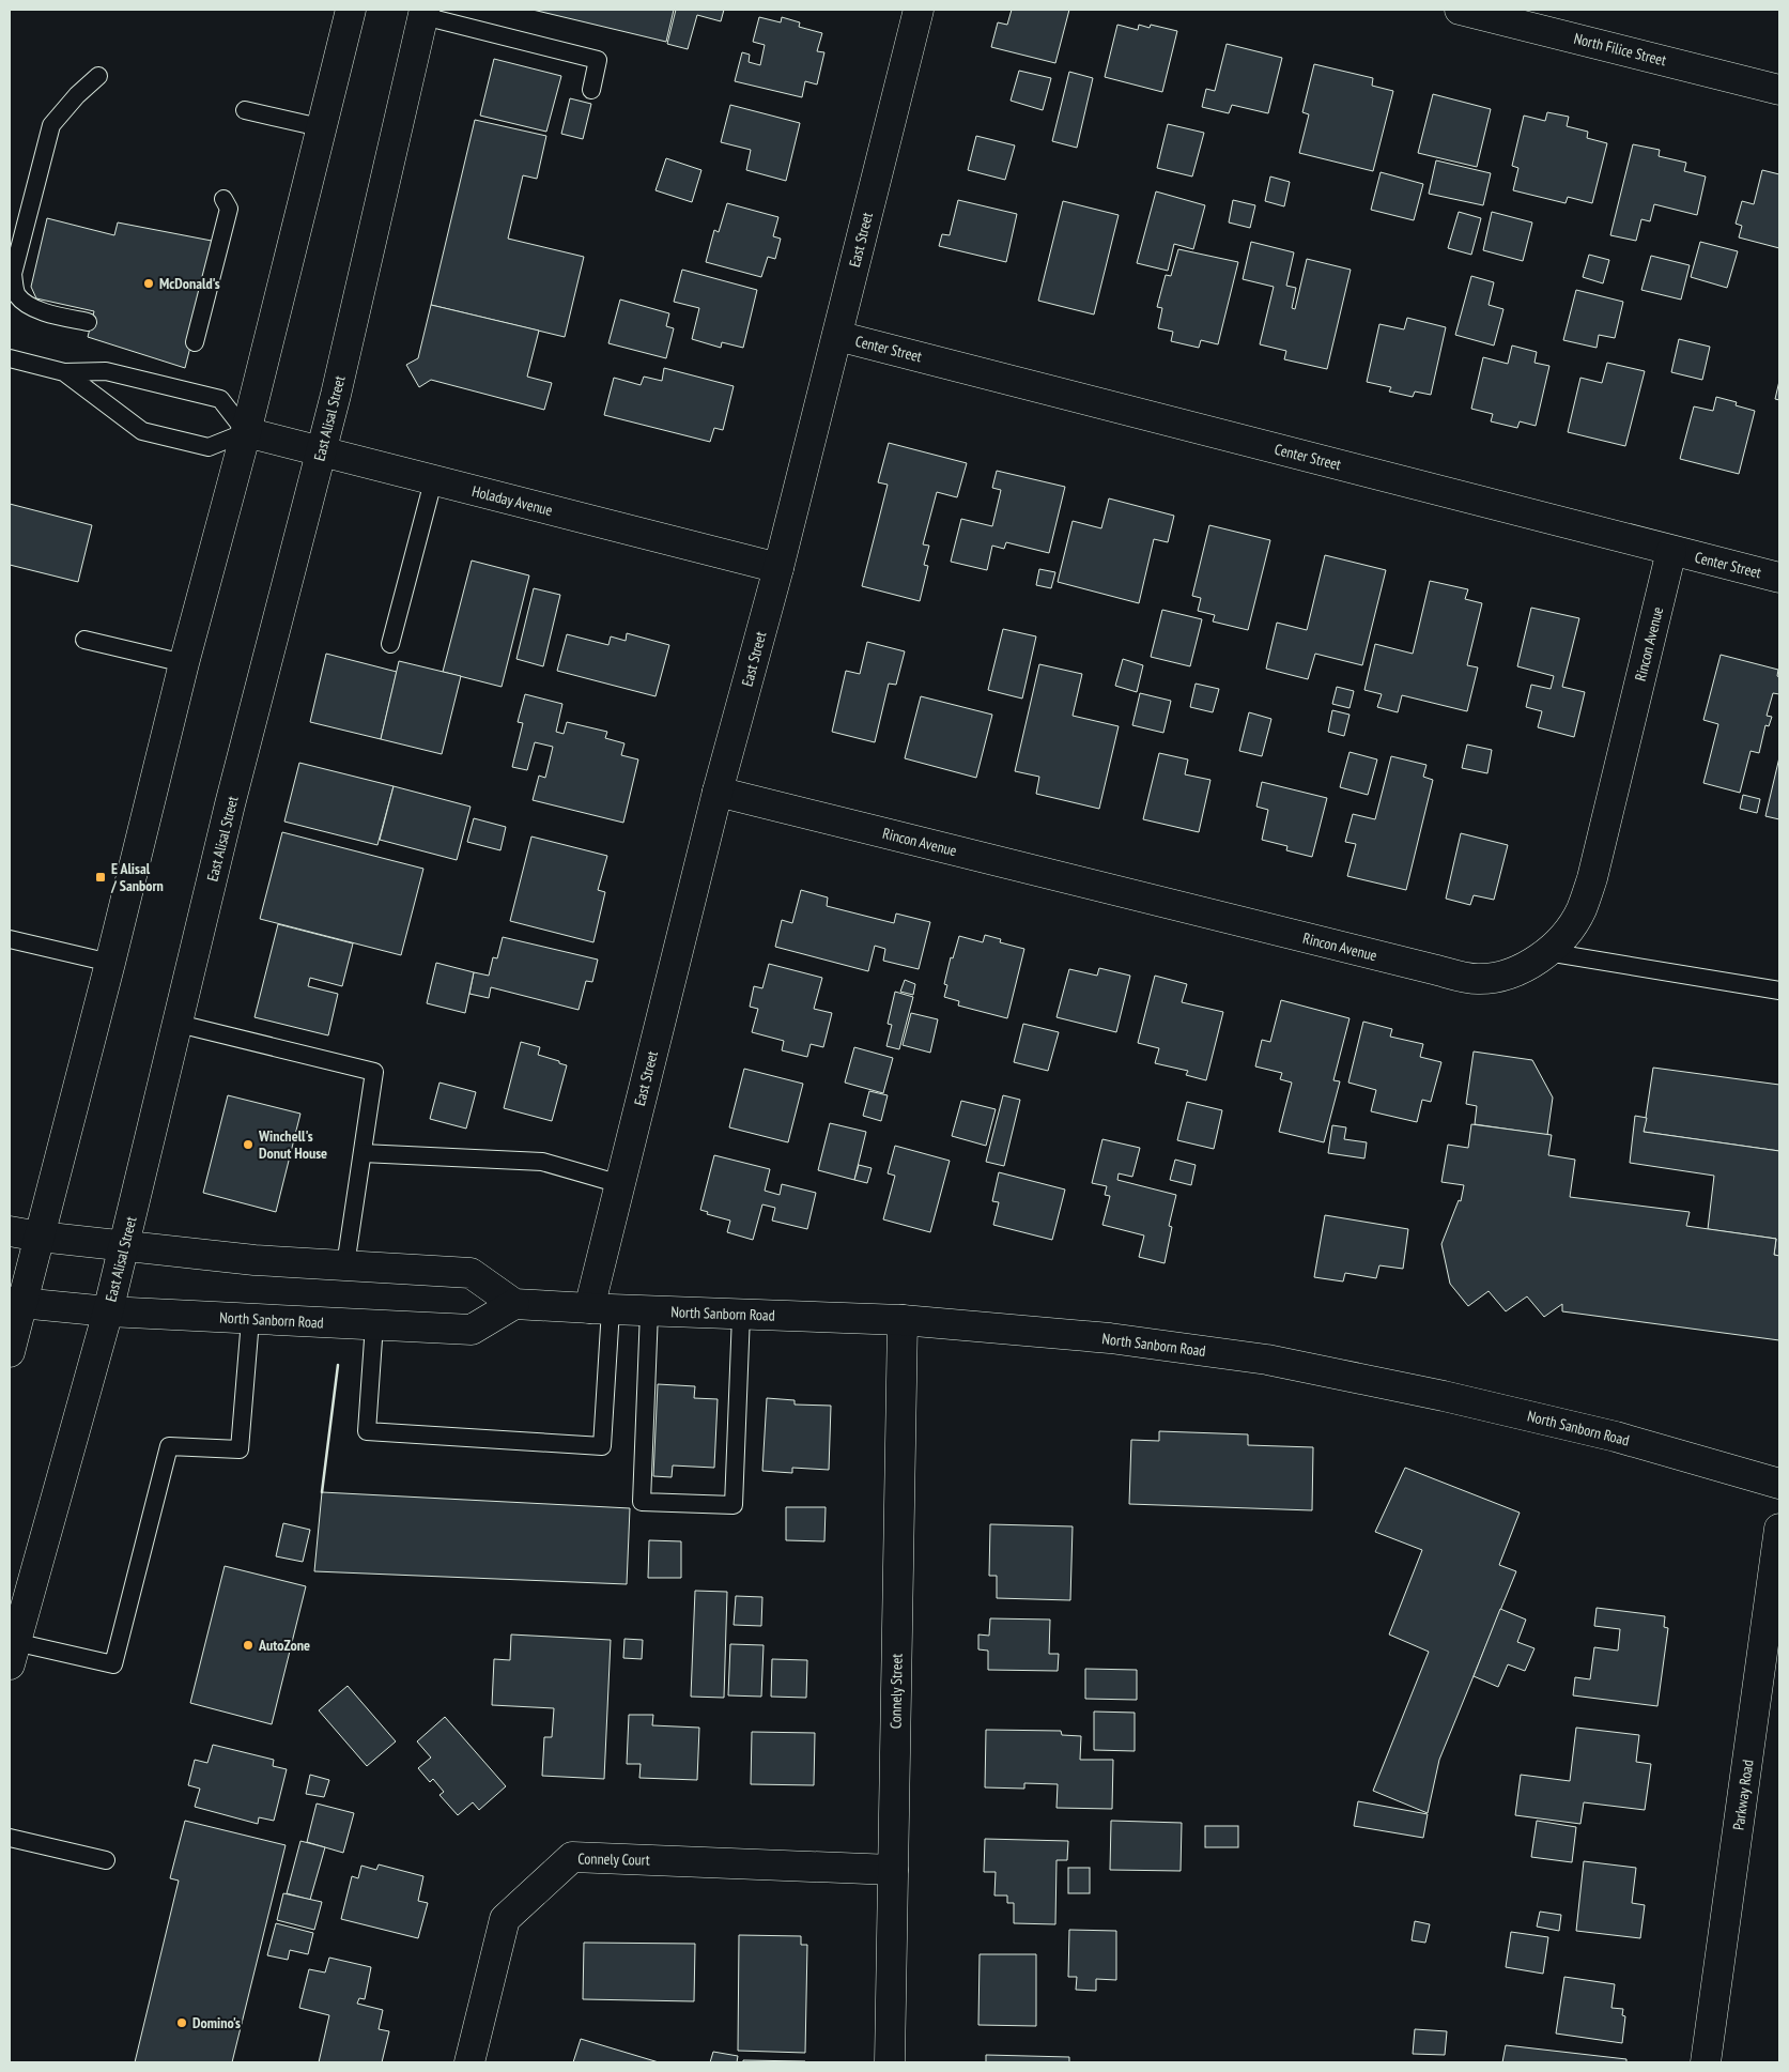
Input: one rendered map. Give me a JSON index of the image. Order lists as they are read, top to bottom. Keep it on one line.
{"streets":{"street":["North Filice Street","East Street","Center Street","East Alisal Street","Holaday Avenue","Rincon Avenue","North Sanborn Road","Connely Street","Parkway Road","Connely Court"]},"crossings":[["East Street","Center Street"],["East Street","Holaday Avenue"],["East Street","Rincon Avenue"],["East Street","North Sanborn Road"],["Center Street","Rincon Avenue"],["East Alisal Street","Holaday Avenue"],["East Alisal Street","North Sanborn Road"],["North Sanborn Road","Connely Street"],["Connely Street","Connely Court"]],"places":{"other":["McDonald's","Winchell's Donut House","AutoZone","Domino's"],"transit":["E Alisal / Sanborn"]}}
